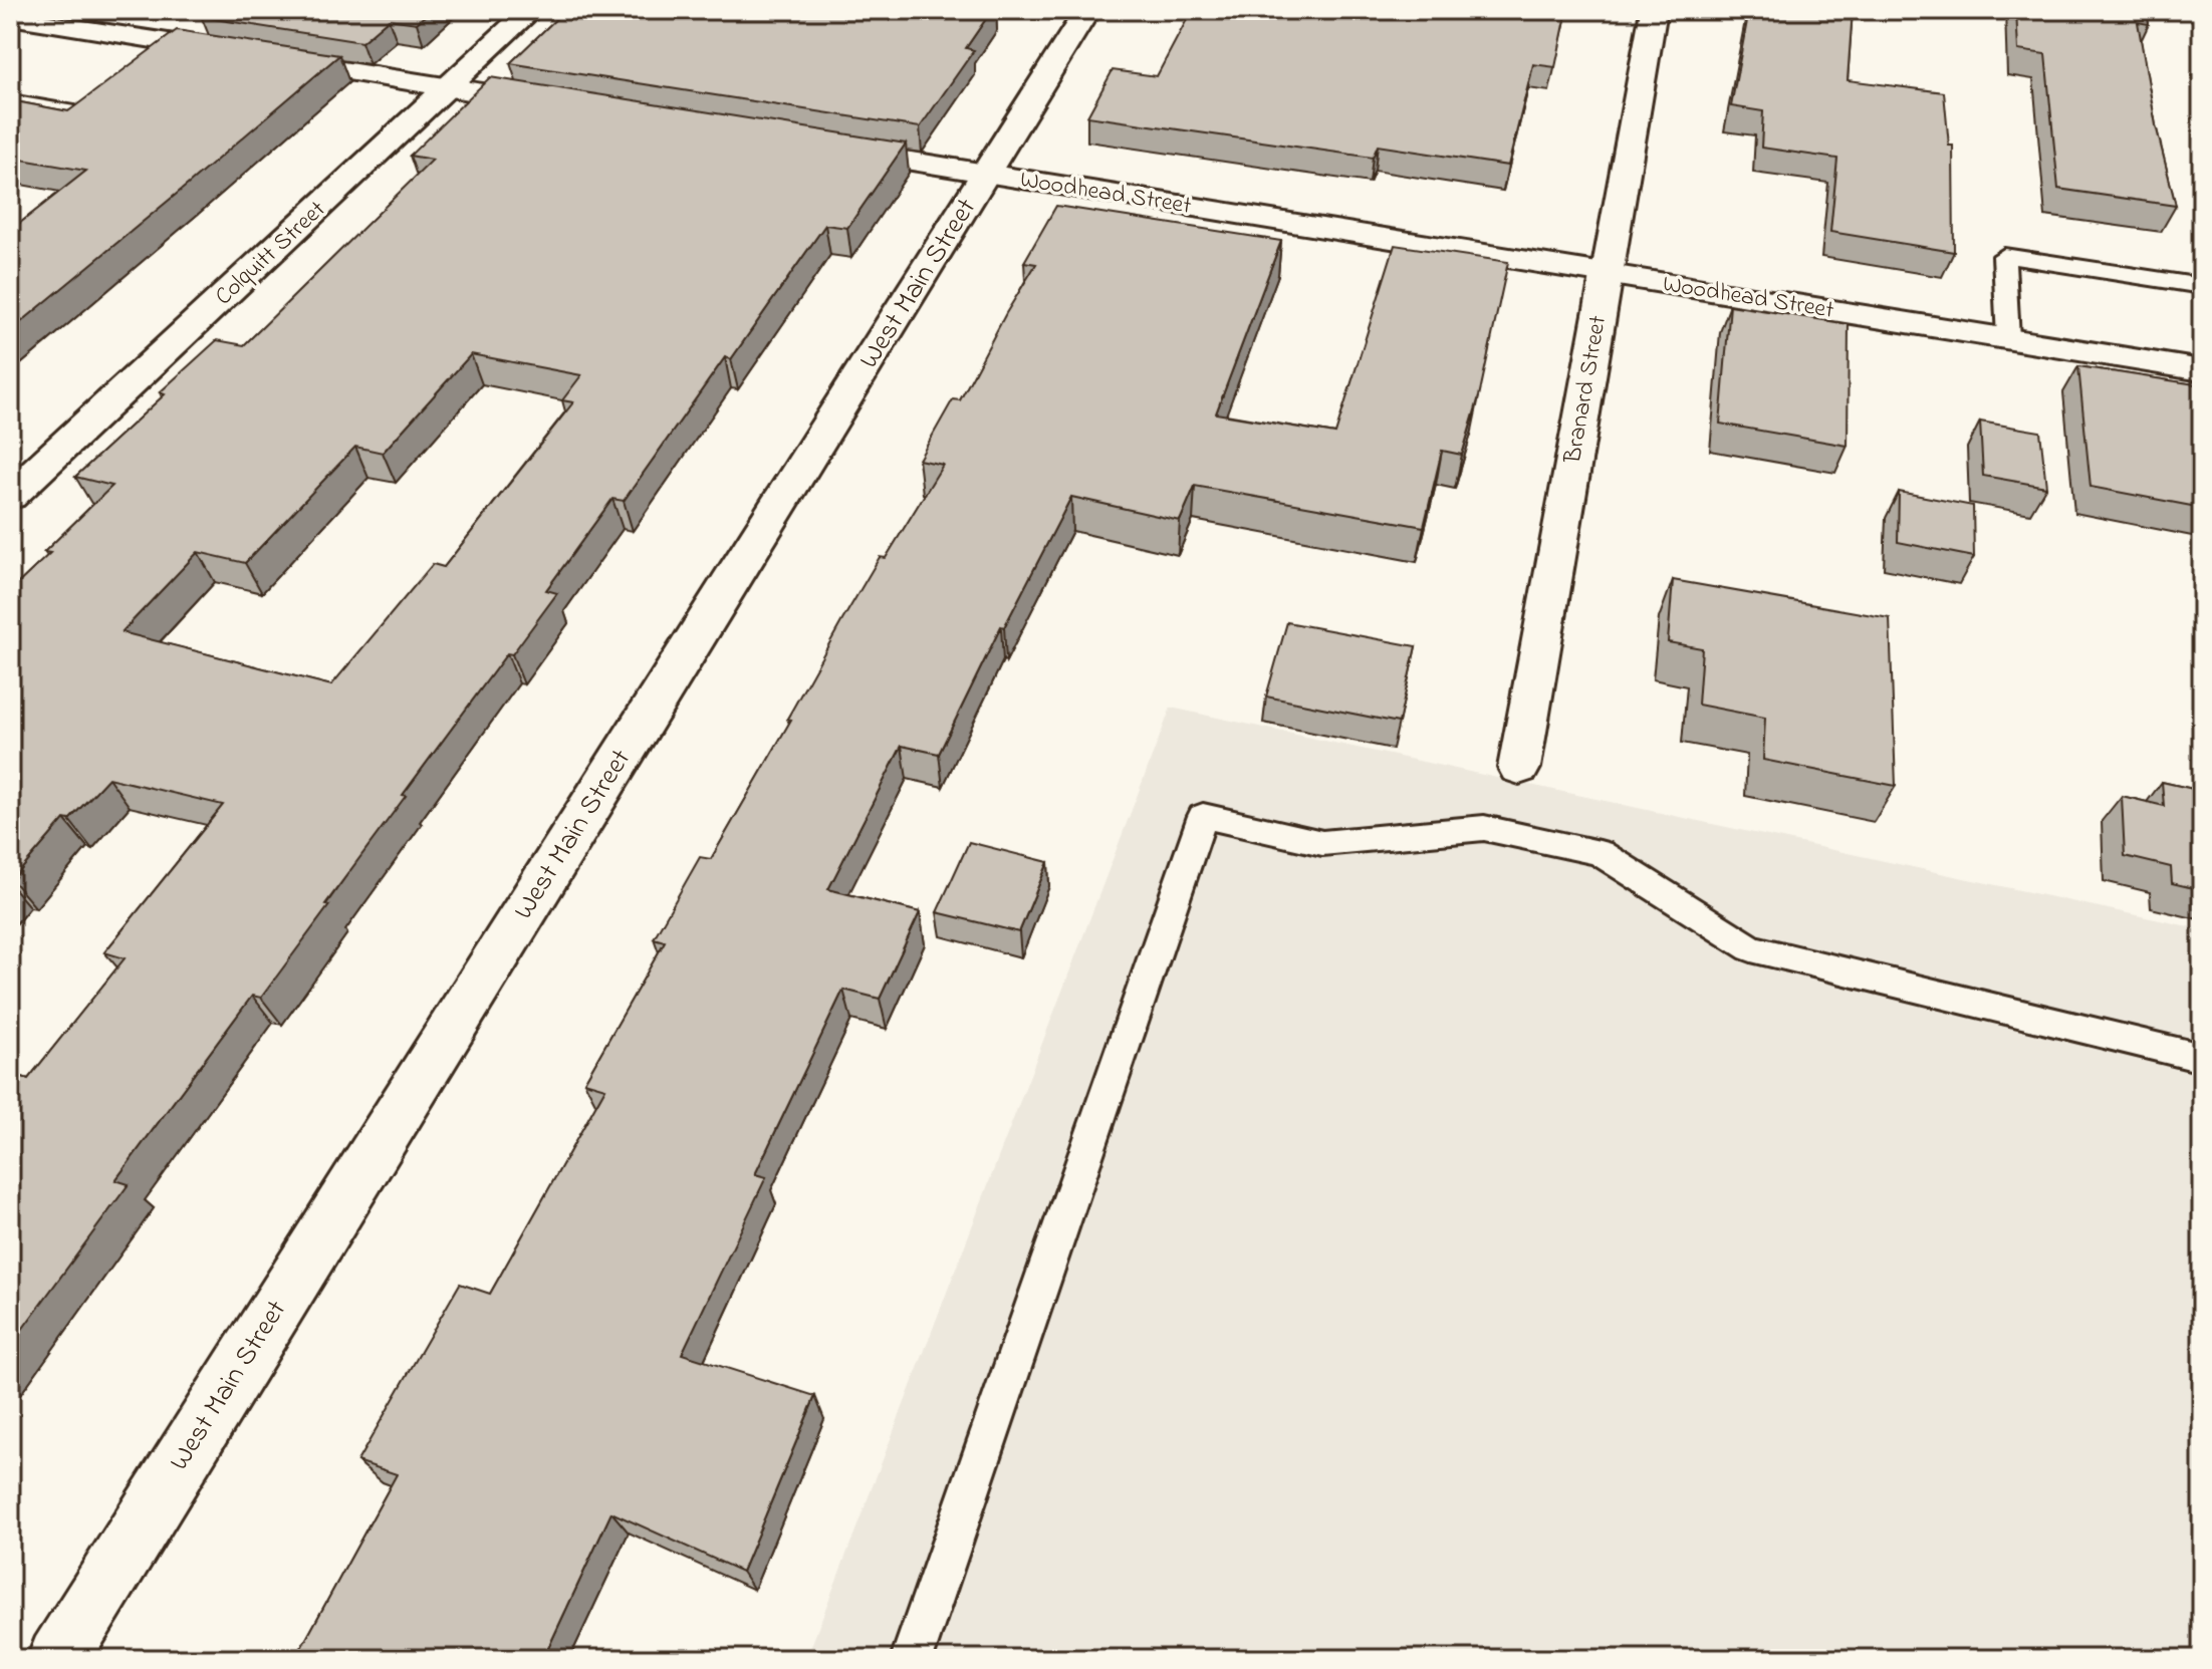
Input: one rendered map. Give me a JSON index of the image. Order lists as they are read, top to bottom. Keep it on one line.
{"streets":{"street":["Woodhead Street","Colquitt Street","West Main Street","Branard Street"]},"crossings":[["Woodhead Street","West Main Street"],["Woodhead Street","Branard Street"]]}
